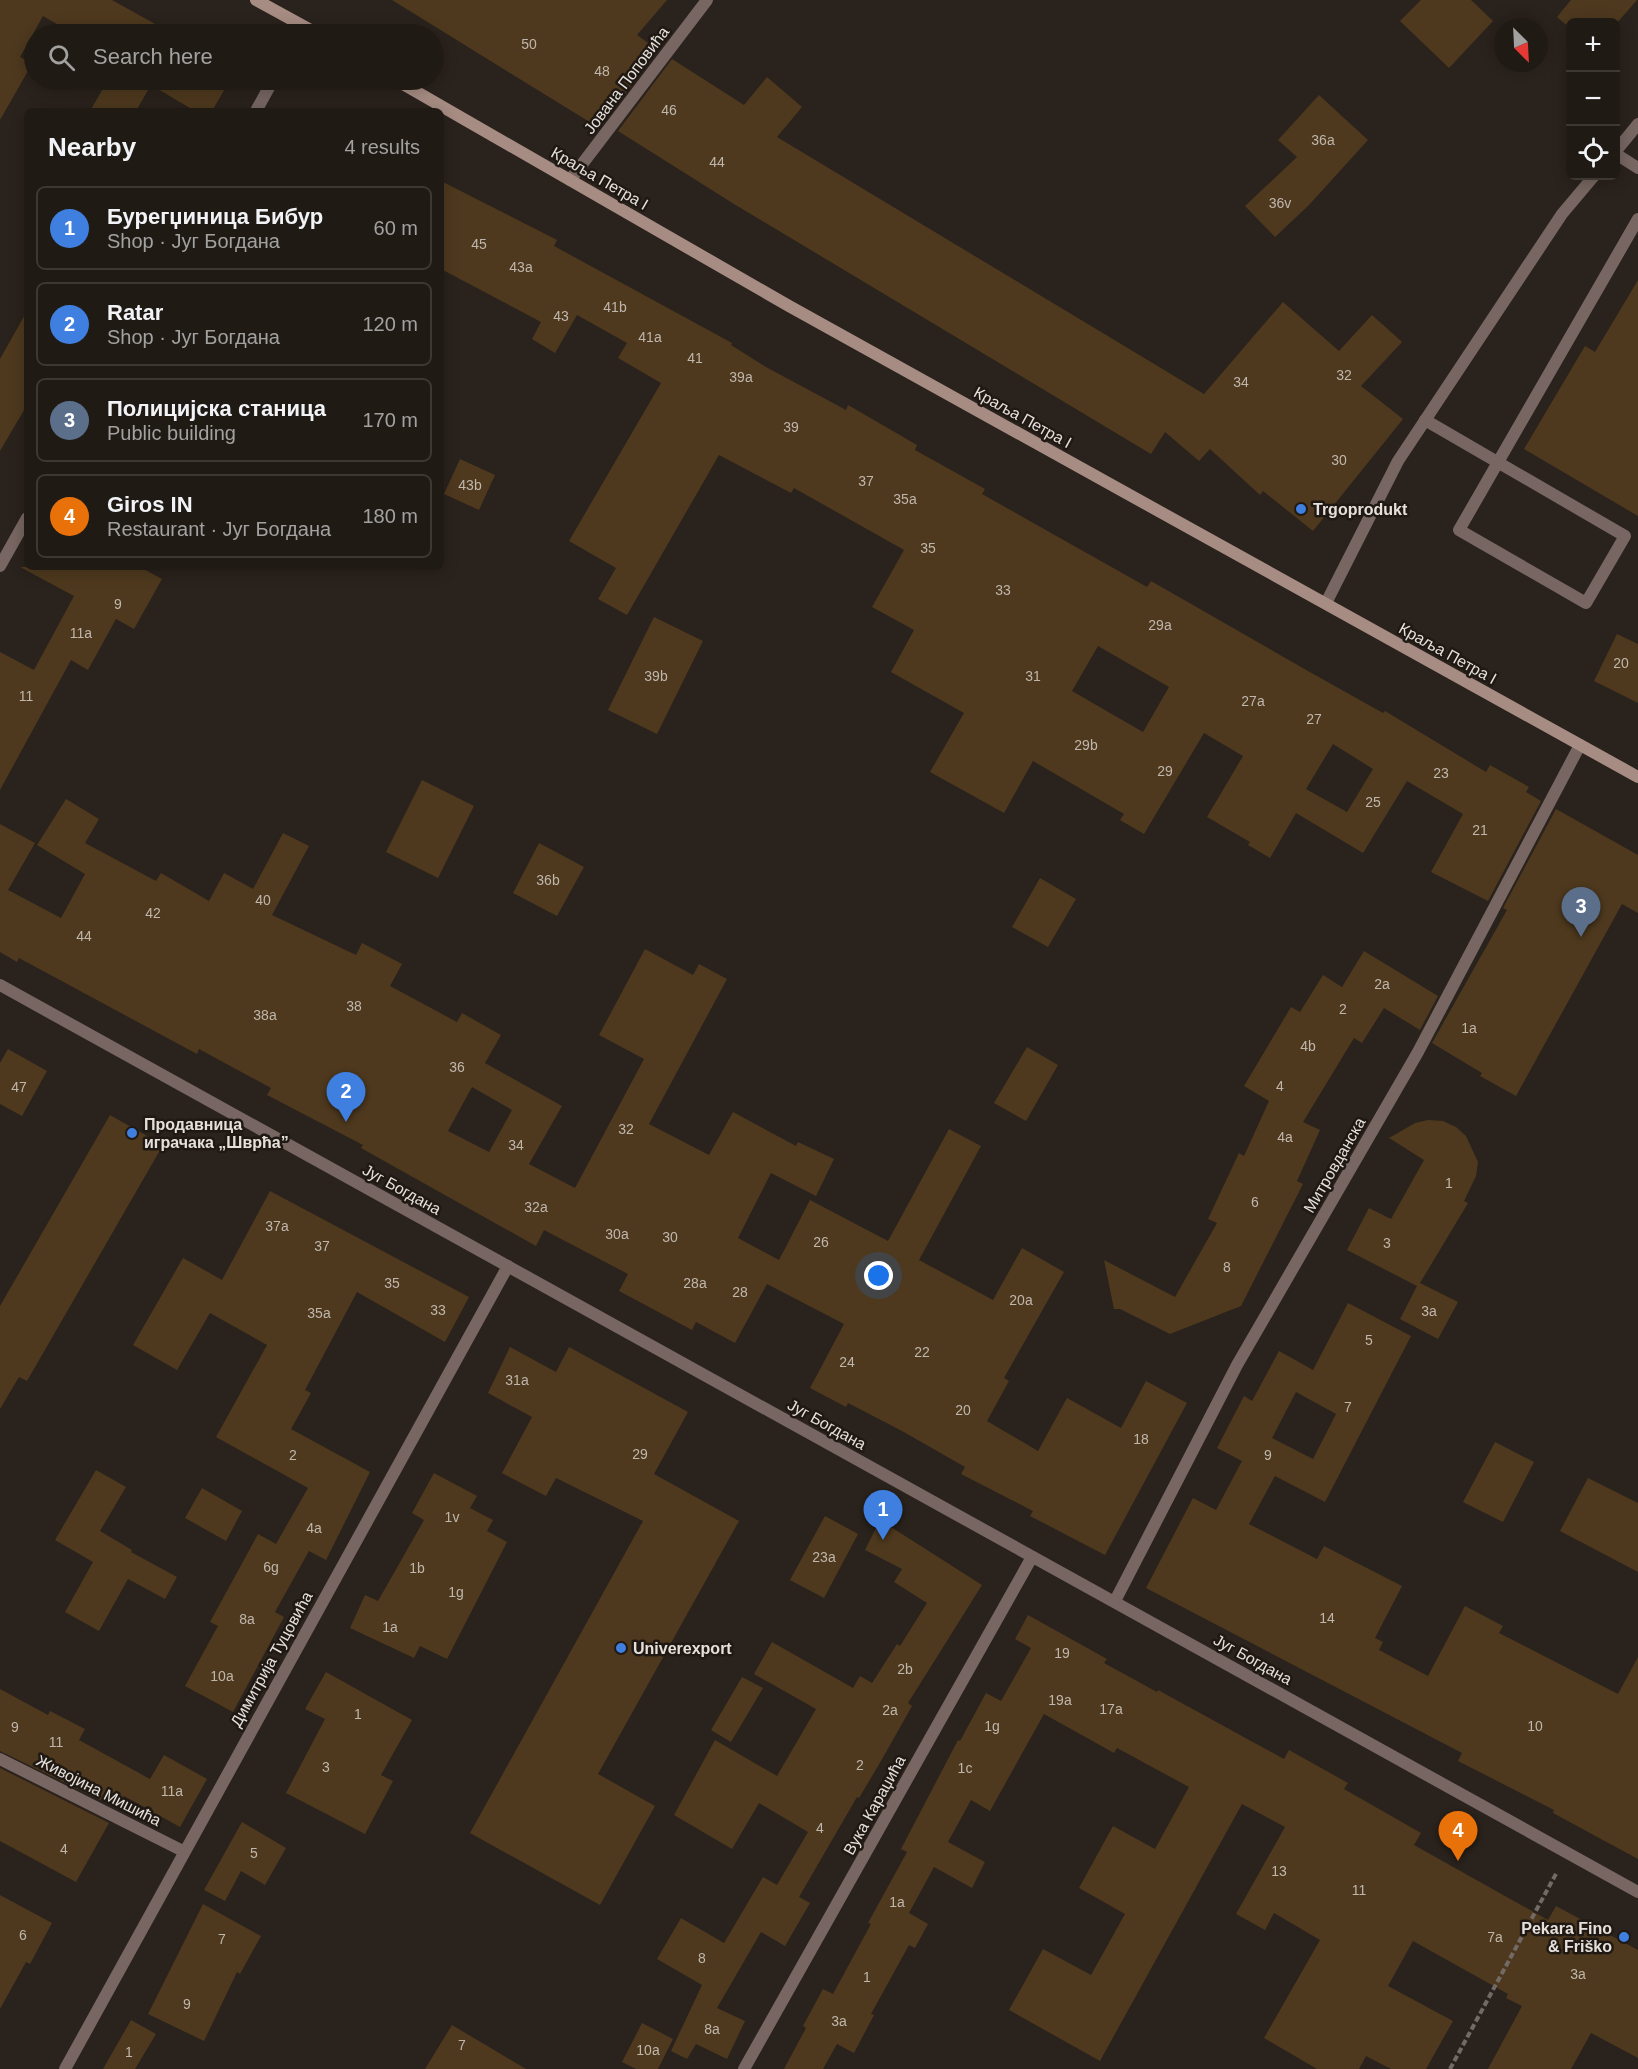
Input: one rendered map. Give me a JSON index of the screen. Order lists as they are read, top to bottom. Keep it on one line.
{"streets":{"main road":["Краља Петра I"],"street":["Јована Поповића","Митровданска","Југ Богдана","Димитрија Туцовића","Живојина Мишића","Вука Караџића"]},"crossings":[["Јована Поповића","Краља Петра I"],["Краља Петра I","Митровданска"],["Митровданска","Југ Богдана"],["Југ Богдана","Димитрија Туцовића"],["Југ Богдана","Вука Караџића"],["Димитрија Туцовића","Живојина Мишића"]],"places":["Trgoprodukt","Продавница играчака „Шврћа”","Univerexport","Pekara Fino & Friško"],"house_numbers":["50","48","46","36a","44","36v","45","43a","41b","43","41a","41","32","39a","34","39","30","37","43b","35a","35","33","9","29a","11a","20","39b","31","11","27a","27","29b","29","23","25","21","36b","40","42","44","2a","38","2","38a","1a","4b","36","4","47","32","4a","34","1","6","32a","37a","30a","30","26","3","37","8","35","28a","28","20a","33","3a","35a","5","22","24","31a","7","20","18","29","2","9","1v","4a","23a","6g","1b","1g","14","8a","1a","19","2b","10a","19a","17a","2a","1","1g","10","9","11","2","3","1c","11a","4","4","5","13","11","1a","6","7a","7","8","3a","1","9","3a","8a","7","10a","1"],"north":"bottom right","page":{"map_buttons":["+","−"],"search":"Search here","heading":["Nearby","4 results"],"list":[{"mark":"1","name":"Бурегџиница Бибур","note":"Shop · Југ Богдана","value":"60 m"},{"mark":"2","name":"Ratar","note":"Shop · Југ Богдана","value":"120 m"},{"mark":"3","name":"Полицијска станица","note":"Public building","value":"170 m"},{"mark":"4","name":"Giros IN","note":"Restaurant · Југ Богдана","value":"180 m"}],"pins":["3","2","1","4"]}}
